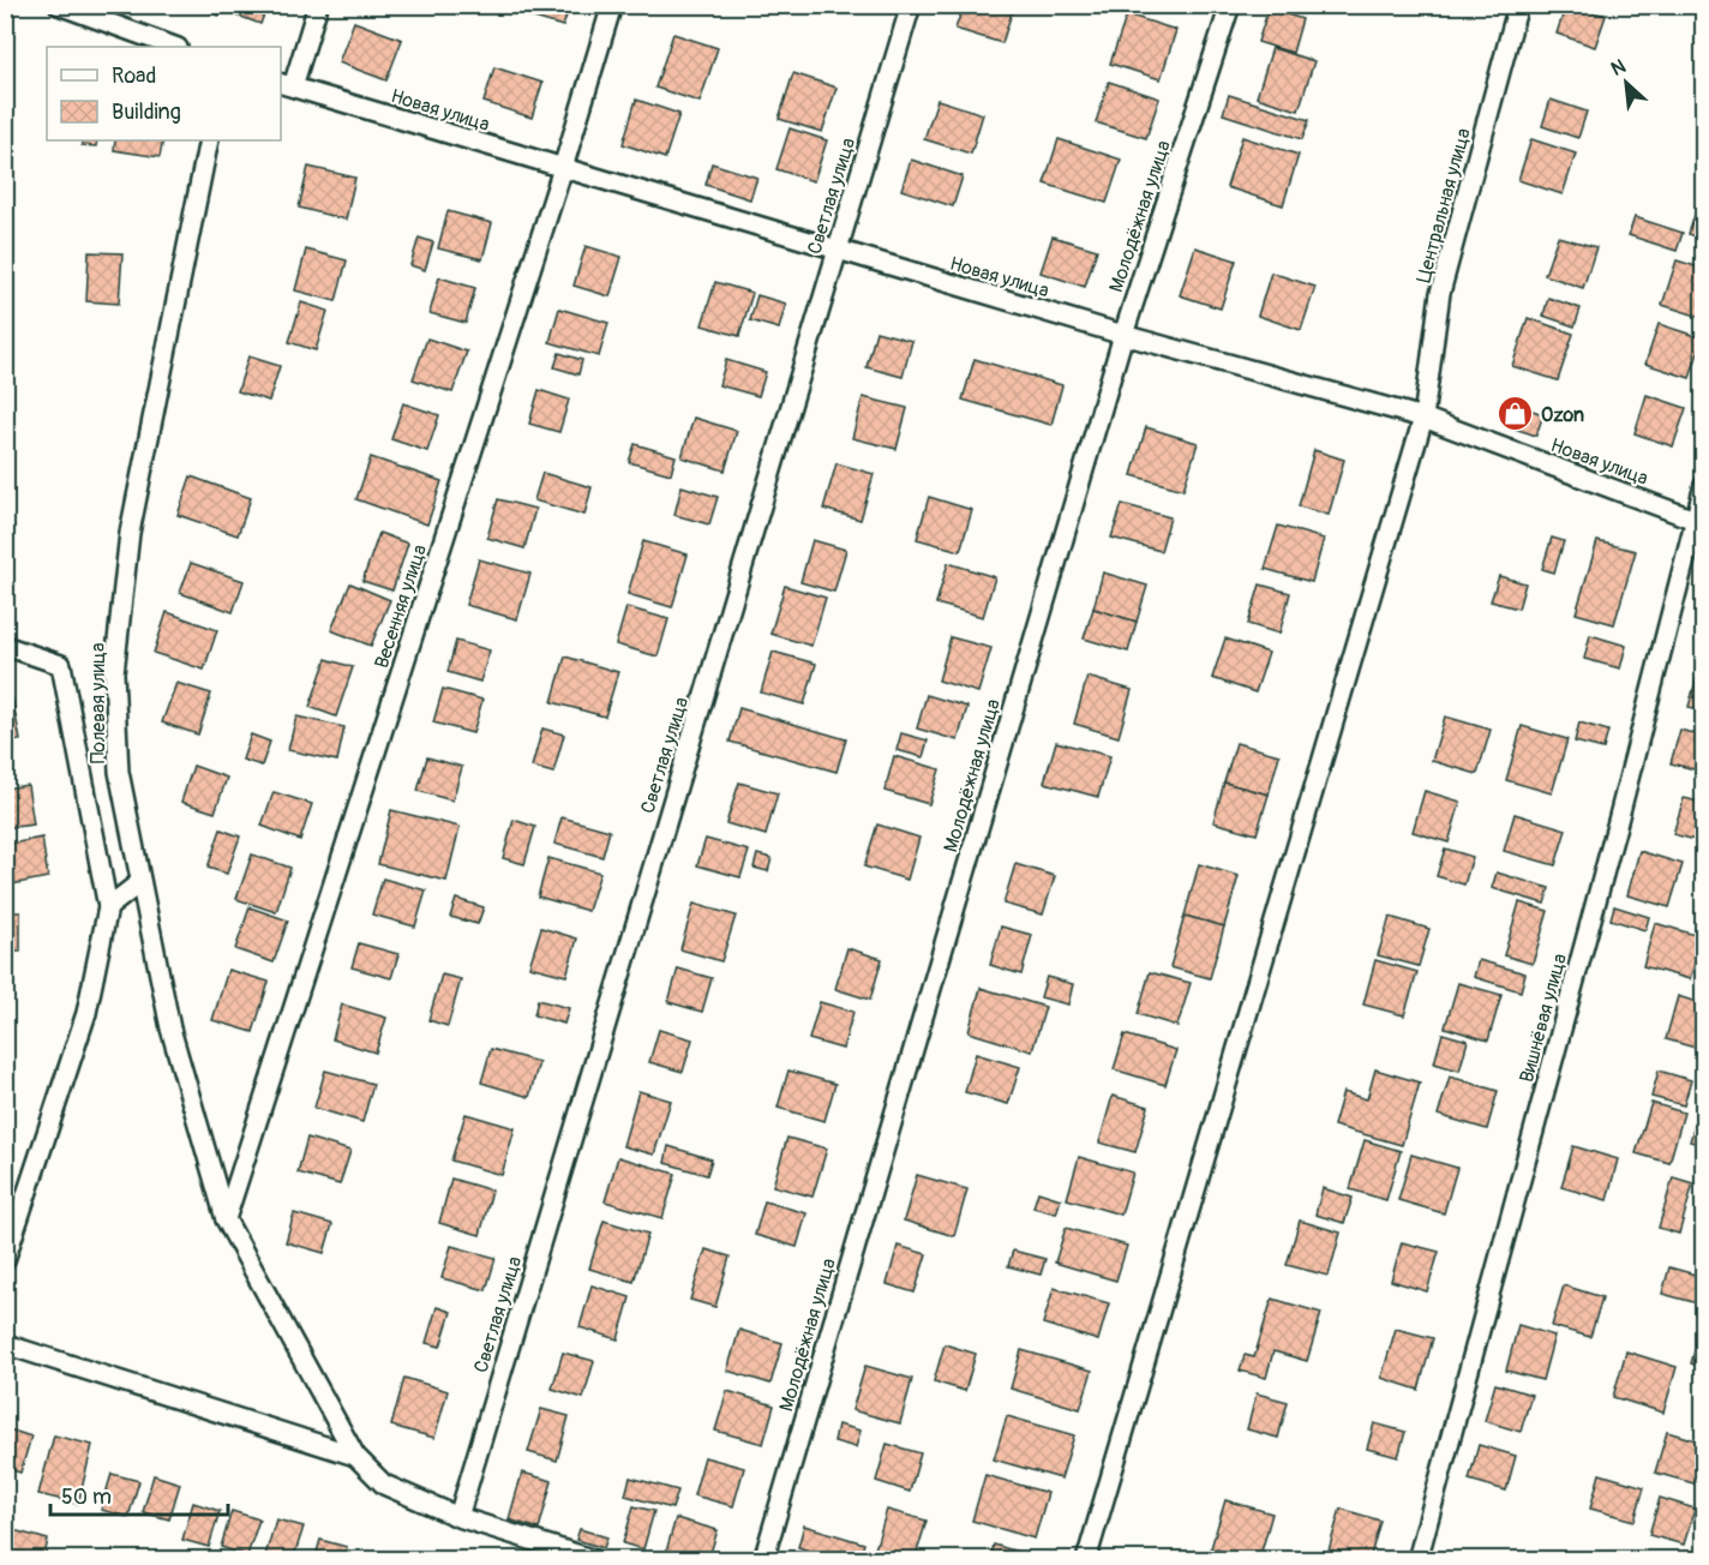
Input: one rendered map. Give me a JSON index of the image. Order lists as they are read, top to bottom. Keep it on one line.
{"streets":{"street":["Новая улица","Светлая улица","Центральная улица","Молодёжная улица","Весенняя улица","Полевая улица","Вишнёвая улица"]},"crossings":[["Новая улица","Светлая улица"],["Новая улица","Центральная улица"],["Новая улица","Молодёжная улица"],["Новая улица","Весенняя улица"],["Новая улица","Вишнёвая улица"],["Весенняя улица","Полевая улица"]],"places":{"shop":["Ozon"]},"legend":["Road","Building"],"scale_bar":"50 m","north":"top left"}
